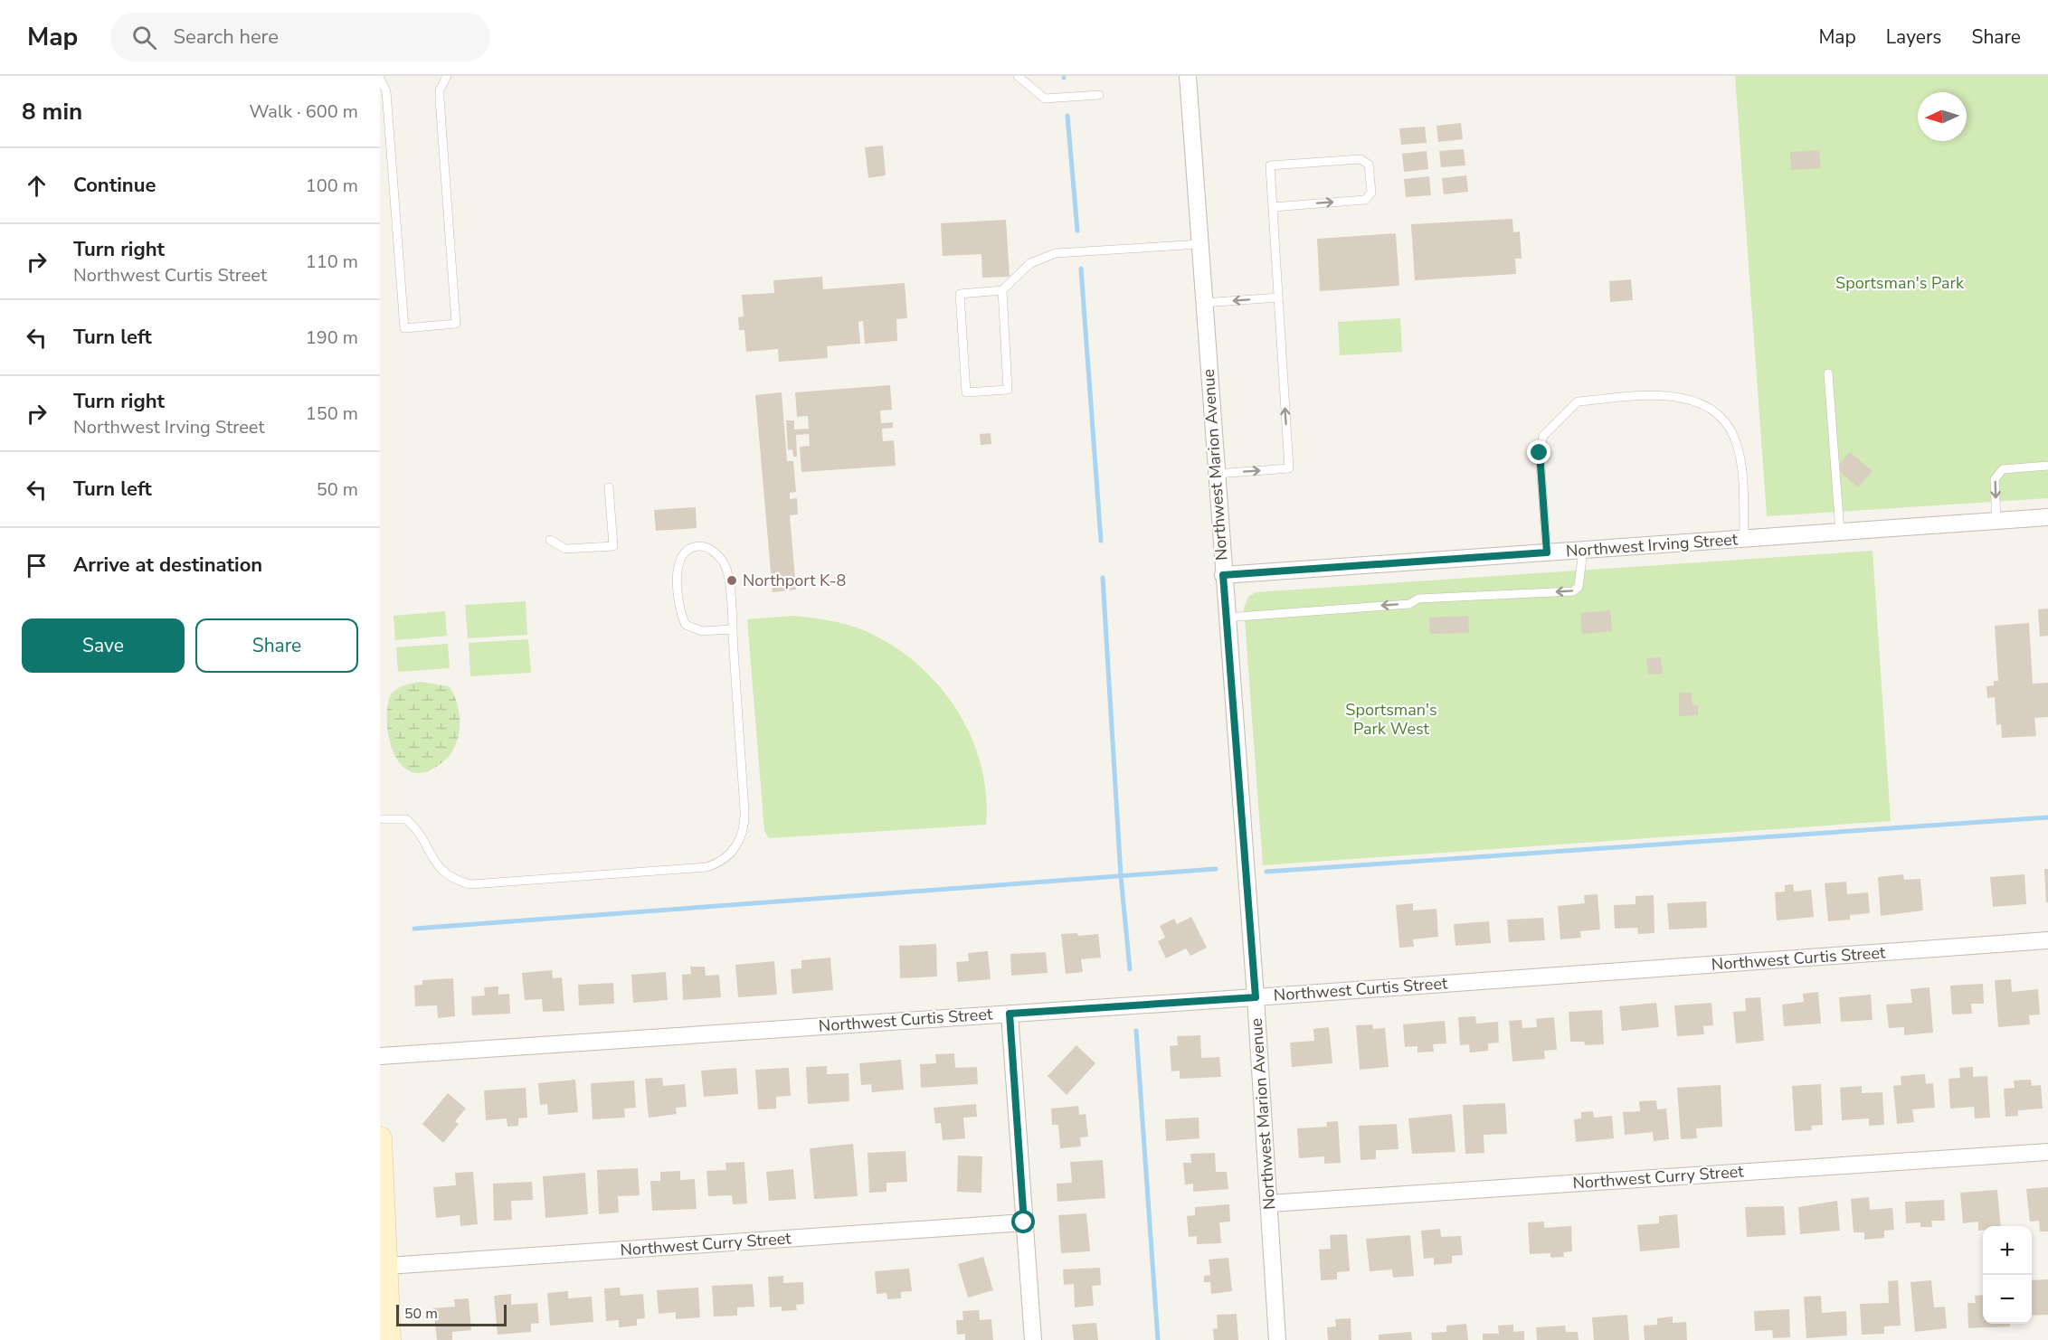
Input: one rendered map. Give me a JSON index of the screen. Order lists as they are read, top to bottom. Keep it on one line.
{"streets":{"street":["Northwest Marion Avenue","Northwest Irving Street","Northwest Curtis Street","Northwest Curry Street"]},"crossings":[["Northwest Marion Avenue","Northwest Irving Street"],["Northwest Marion Avenue","Northwest Curtis Street"],["Northwest Marion Avenue","Northwest Curry Street"]],"parks":["Sportsman's Park","Sportsman's Park West"],"places":["Northport K-8"],"scale_bar":"50 m","north":"left","page":{"header":"Map","search":"Search here","nav":["Map","Layers","Share"],"heading":["8 min","Walk · 600 m"],"list":[["Continue","100 m"],["Turn right","Northwest Curtis Street","110 m"],["Turn left","190 m"],["Turn right","Northwest Irving Street","150 m"],["Turn left","50 m"],"Arrive at destination"],"buttons":["Save","Share"],"map_buttons":["+","−"],"scale":"50 m"}}
